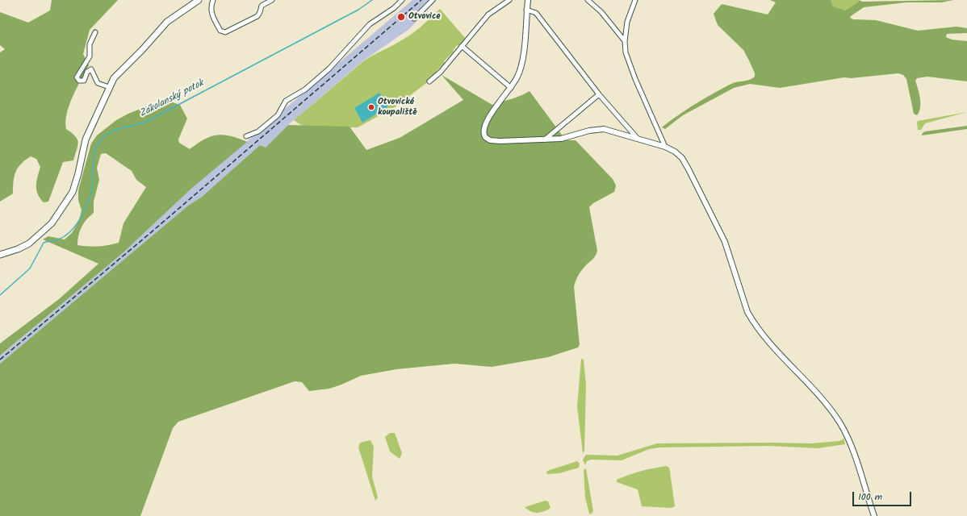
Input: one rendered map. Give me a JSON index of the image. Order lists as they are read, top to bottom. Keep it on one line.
{"water":["Zákolanský potok"],"places":["Otvovice","Otvovické koupaliště"],"scale_bar":"100 m"}
